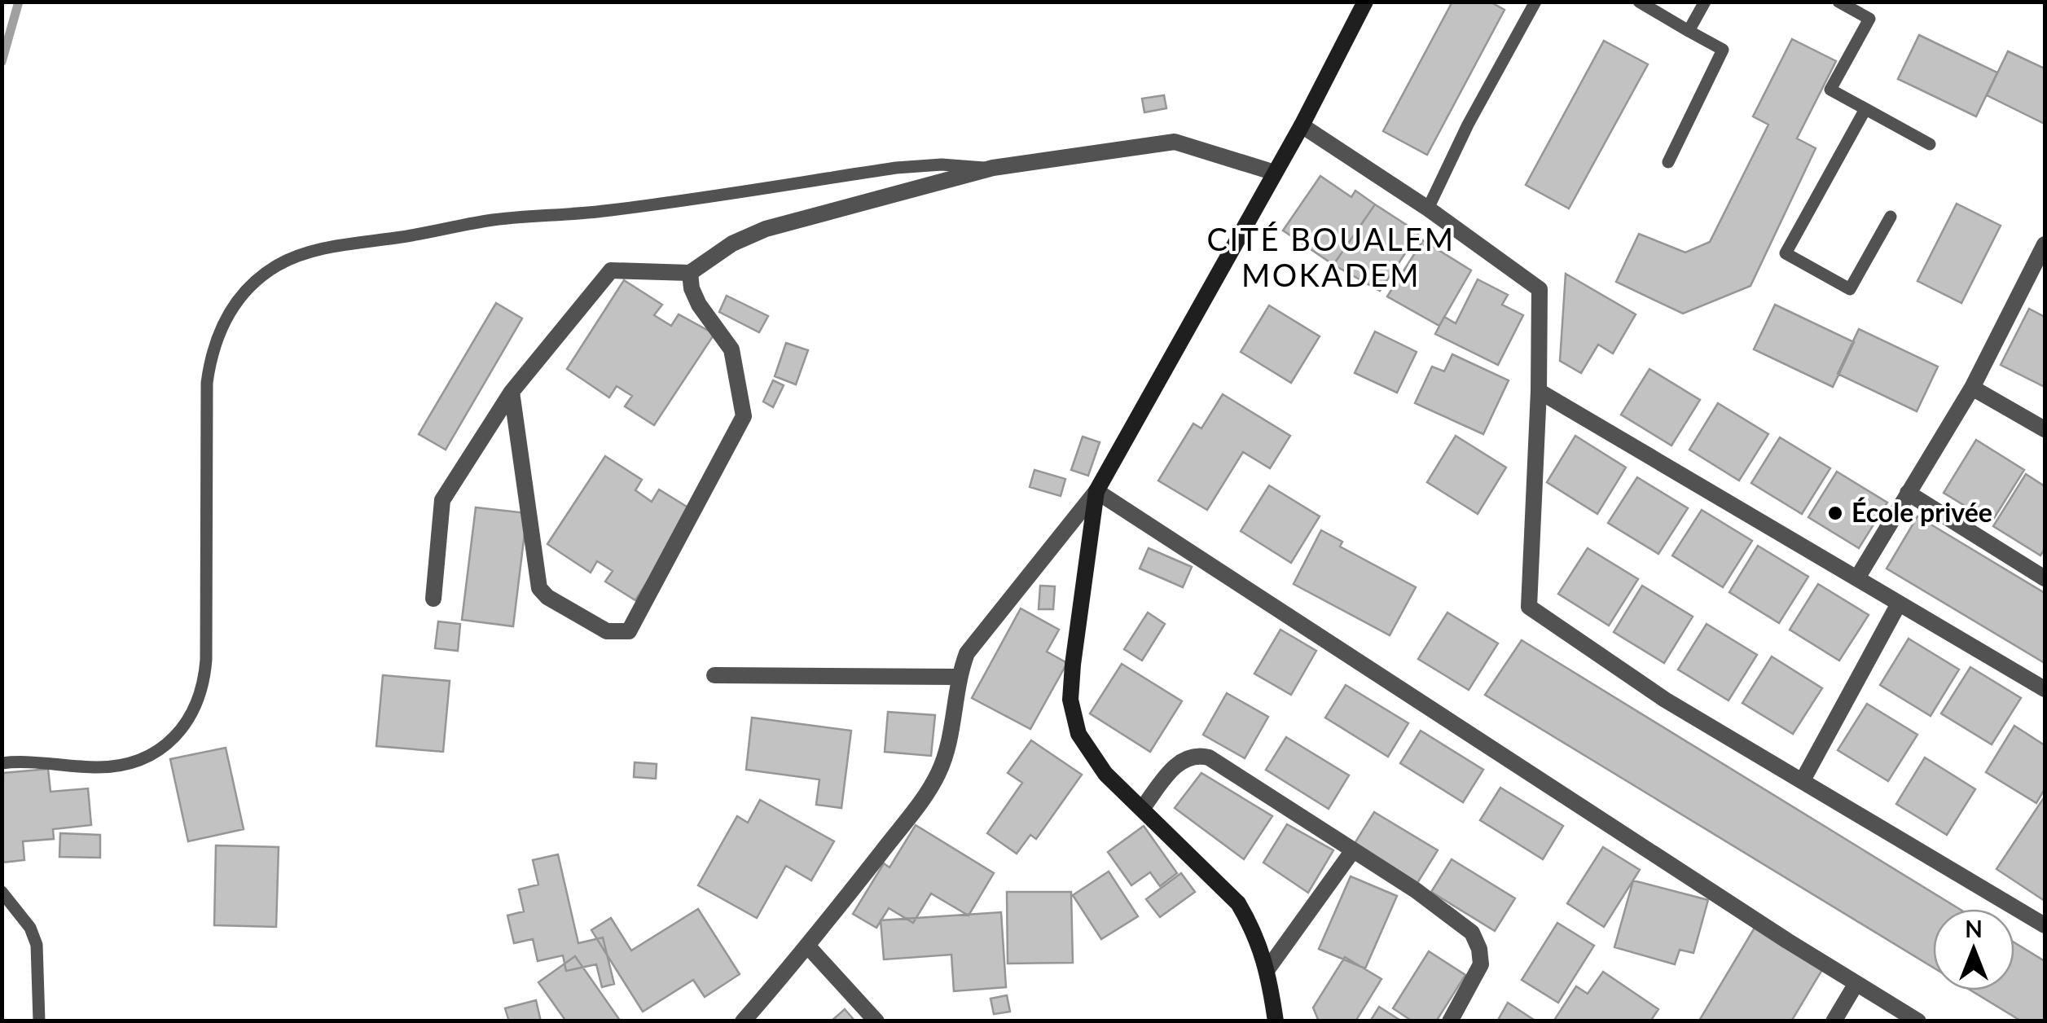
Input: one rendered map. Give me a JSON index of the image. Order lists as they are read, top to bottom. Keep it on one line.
{"districts":["CITÉ BOUALEM MOKADEM"],"places":["École privée"],"north":"top"}
